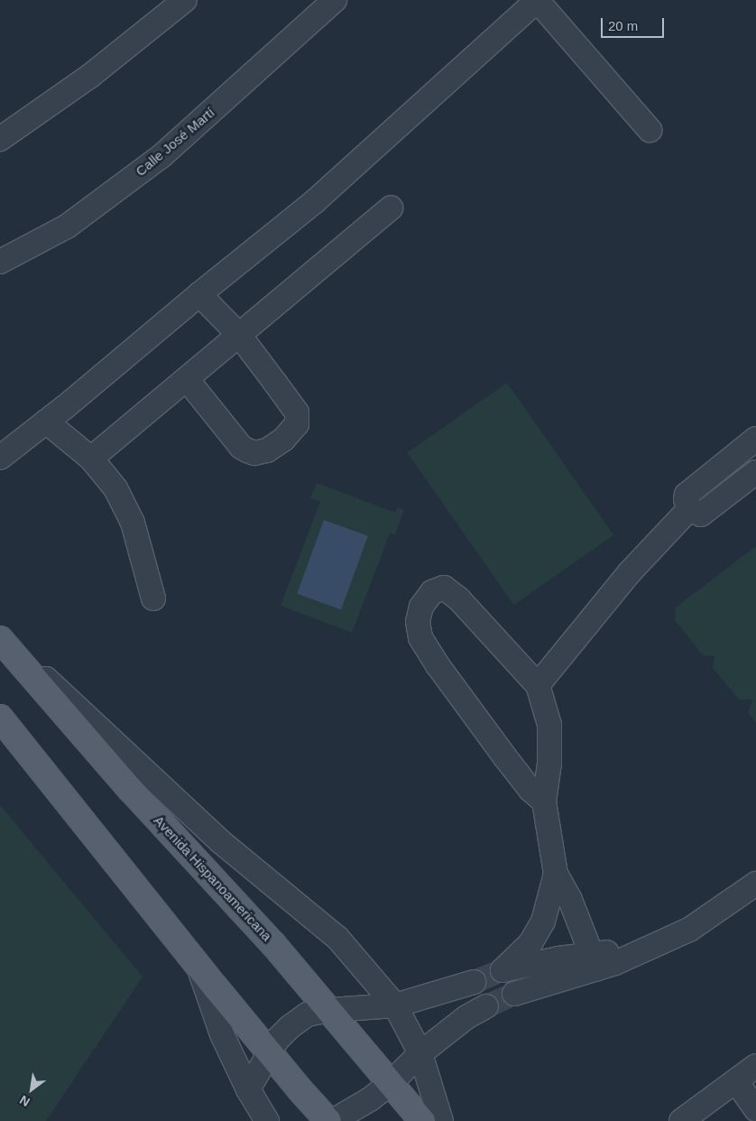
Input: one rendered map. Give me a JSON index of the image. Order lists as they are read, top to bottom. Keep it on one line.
{"streets":{"main road":["Avenida Hispanoamericana"],"street":["Calle José Martí"]},"scale_bar":"20 m","north":"bottom left"}
